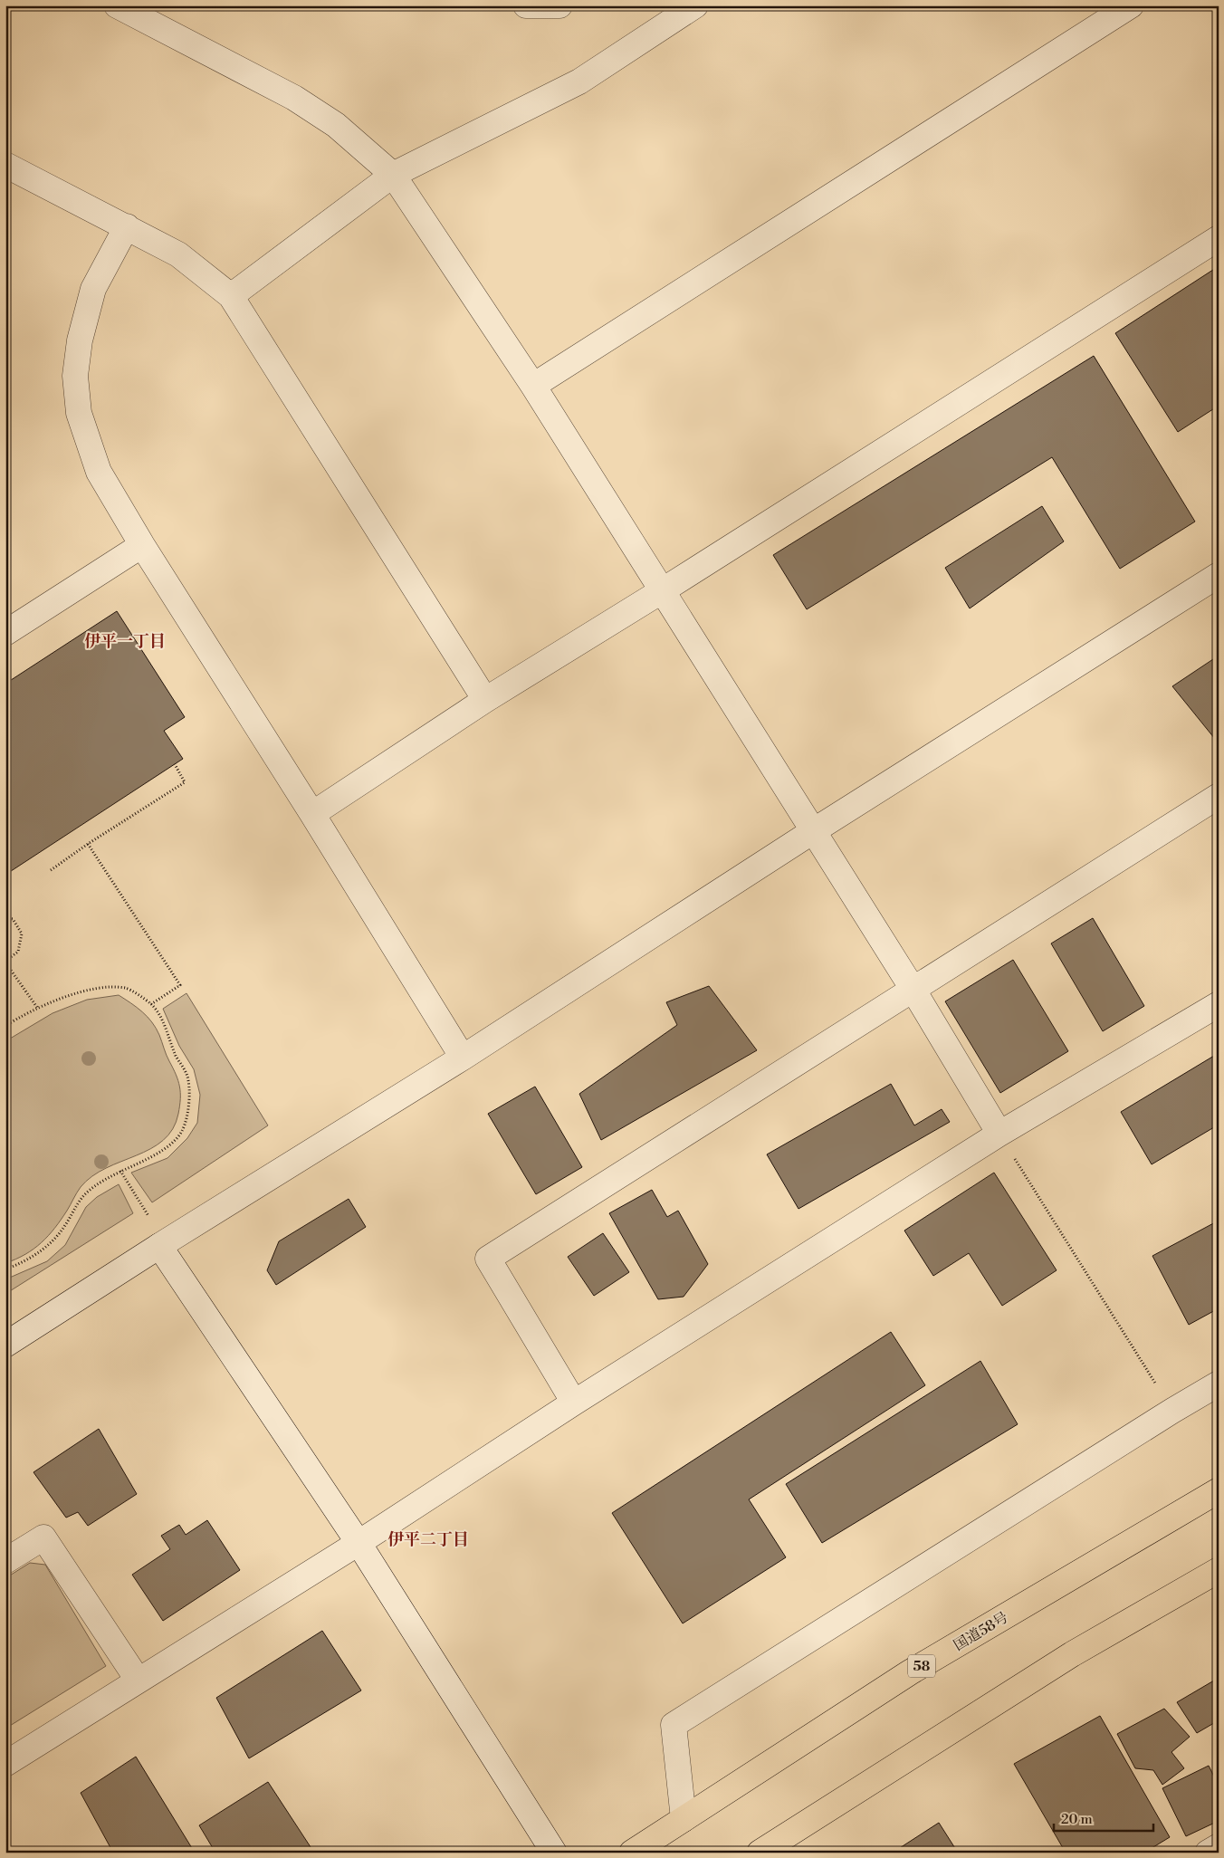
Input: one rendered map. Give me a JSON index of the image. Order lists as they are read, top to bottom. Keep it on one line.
{"streets":{"highway":["国道58号","58"]},"districts":["伊平一丁目","伊平二丁目"],"scale_bar":"20 m"}
